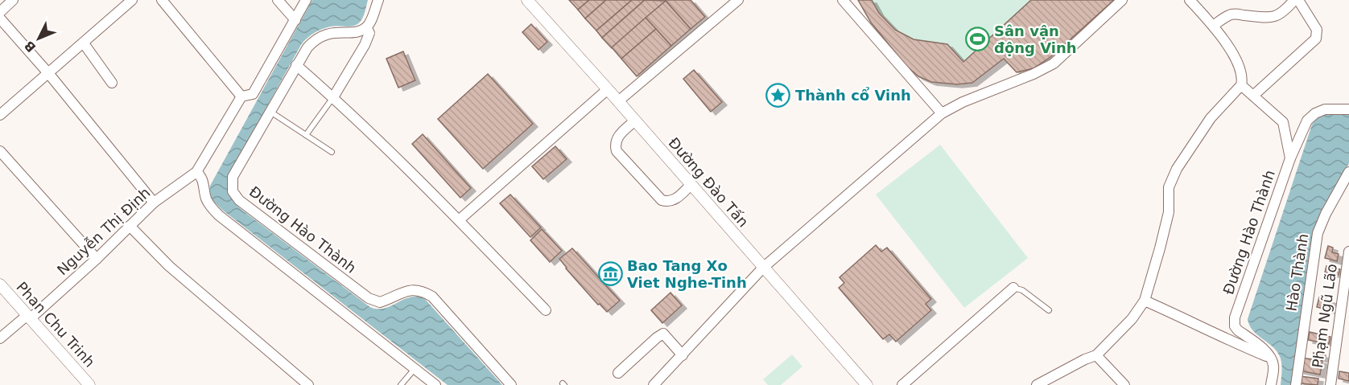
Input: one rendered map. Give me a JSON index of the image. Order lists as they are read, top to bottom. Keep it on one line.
{"streets":{"street":["Đường Đào Tấn","Đường Hào Thành","Nguyễn Thị Định","Hào Thành","Phạm Ngũ Lão","Phan Chu Trinh"]},"crossings":[["Nguyễn Thị Định","Phan Chu Trinh"]],"places":{"sports":["Sân vận động Vinh"],"place":["Thành cổ Vinh"],"museum":["Bao Tang Xo Viet Nghe-Tinh"]},"north":"bottom left"}
